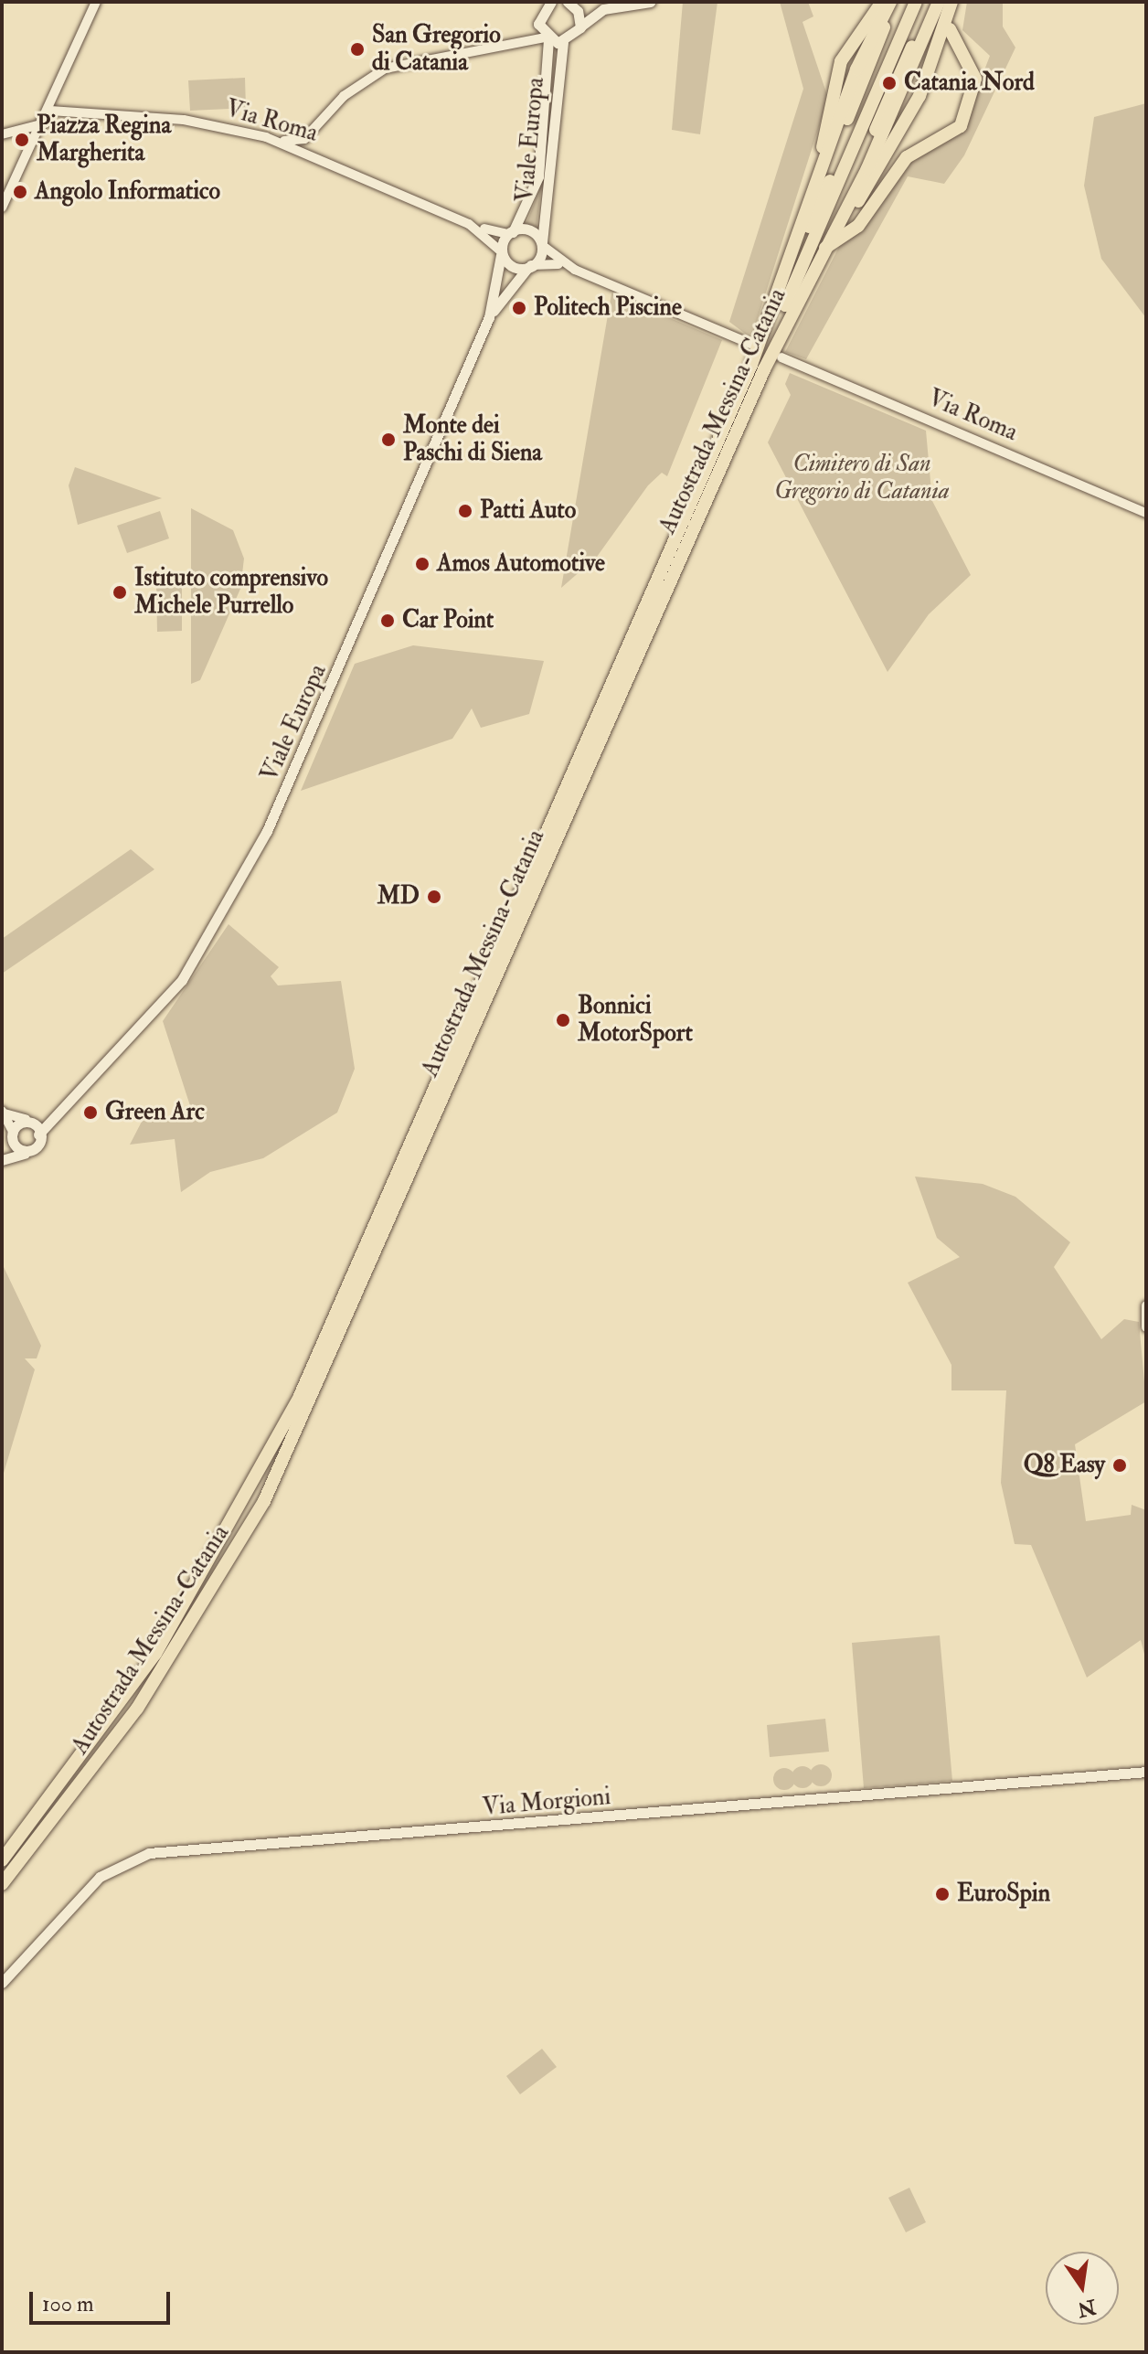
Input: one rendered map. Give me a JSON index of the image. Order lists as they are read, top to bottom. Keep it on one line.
{"streets":{"highway":["Autostrada Messina-Catania"],"main road":["Viale Europa","Via Morgioni"],"street":["Via Roma"]},"parks":["Cimitero di San Gregorio di Catania"],"places":["San Gregorio di Catania","Catania Nord","Piazza Regina Margherita","Angolo Informatico","Politech Piscine","Monte dei Paschi di Siena","Patti Auto","Amos Automotive","Istituto comprensivo Michele Purrello","Car Point","MD","Bonnici MotorSport","Green Arc","Q8 Easy","EuroSpin"],"scale_bar":"100 m","north":"bottom"}
